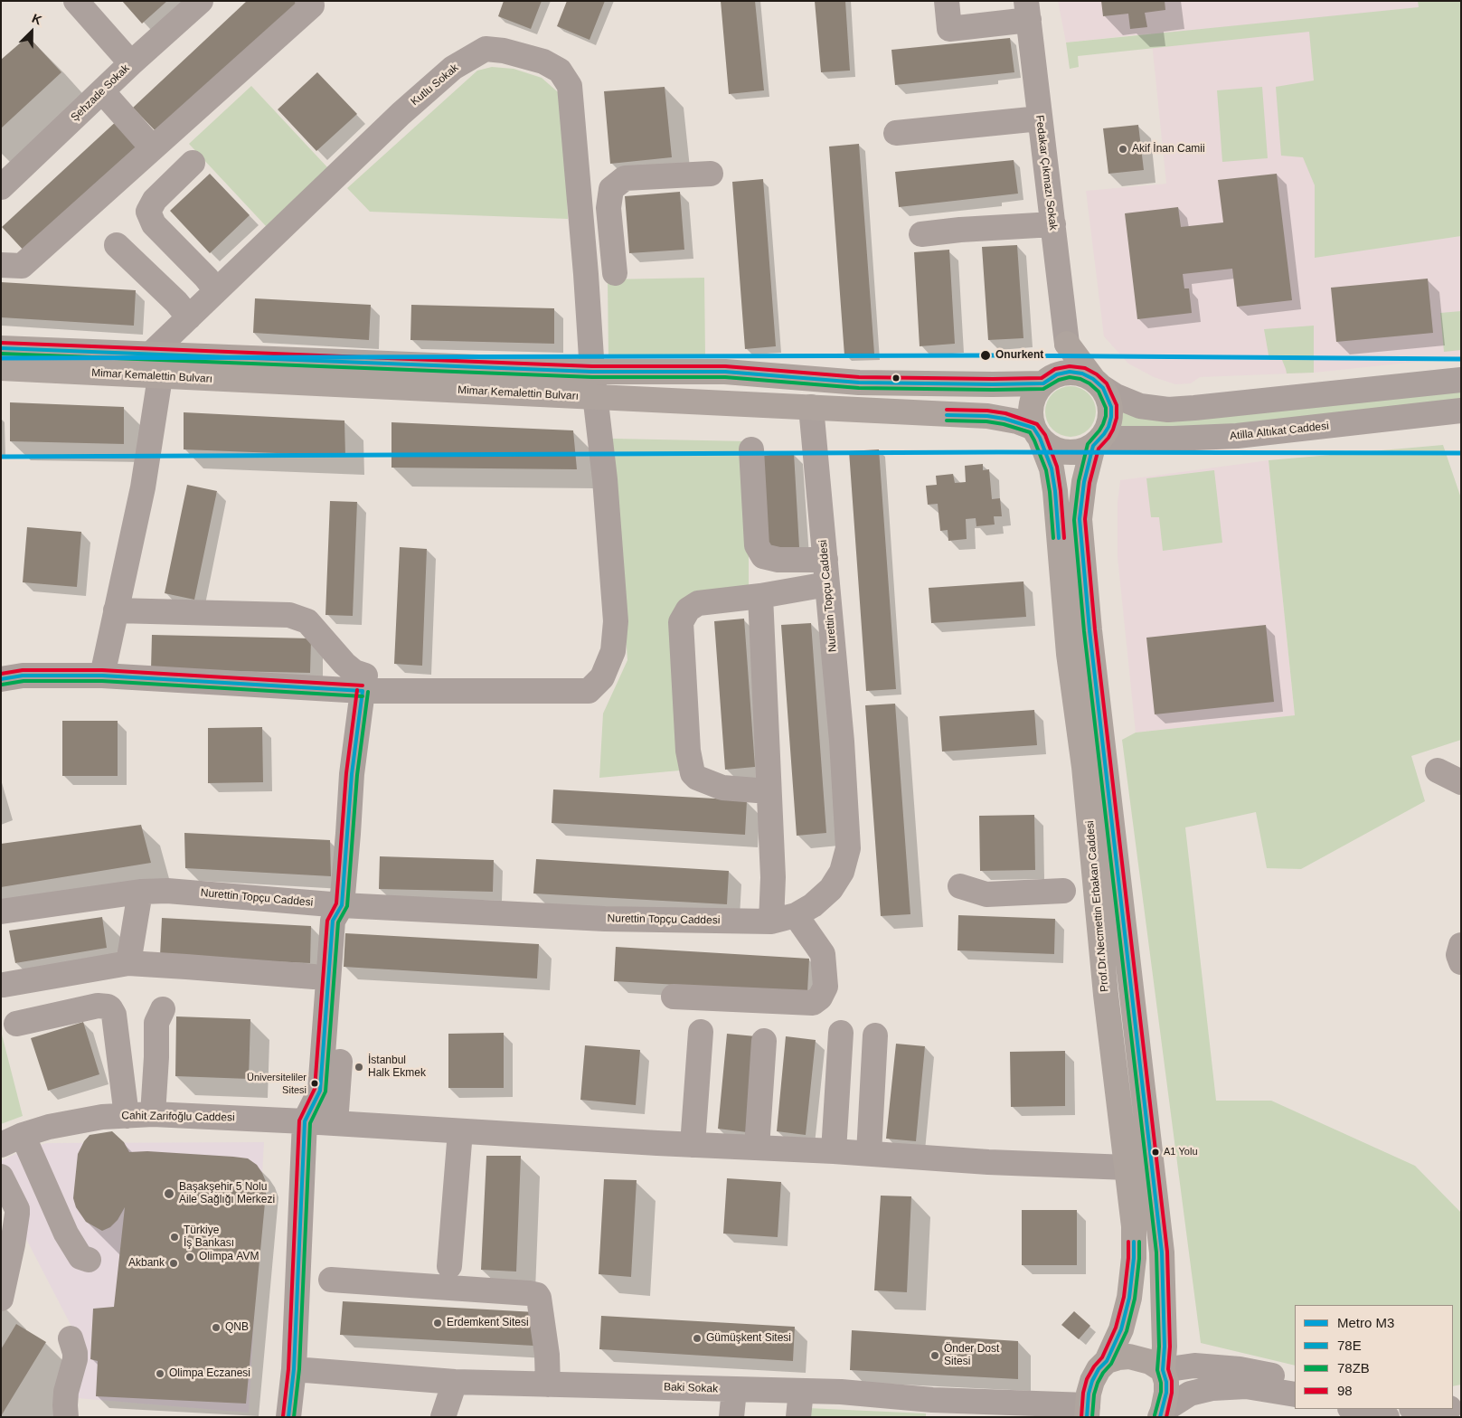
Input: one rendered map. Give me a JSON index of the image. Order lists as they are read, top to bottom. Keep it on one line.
{"streets":{"main road":["Mimar Kemalettin Bulvarı","Prof.Dr.Necmettin Erbakan Caddesi"],"street":["Kutlu Sokak","Şehzade Sokak","Fedakar Çıkmazı Sokak","Atilla Altıkat Caddesi","Nurettin Topçu Caddesi","Cahit Zarifoğlu Caddesi","Baki Sokak"]},"crossings":[["Kutlu Sokak","Mimar Kemalettin Bulvarı"],["Mimar Kemalettin Bulvarı","Atilla Altıkat Caddesi"],["Mimar Kemalettin Bulvarı","Nurettin Topçu Caddesi"],["Mimar Kemalettin Bulvarı","Prof.Dr.Necmettin Erbakan Caddesi"],["Atilla Altıkat Caddesi","Prof.Dr.Necmettin Erbakan Caddesi"],["Prof.Dr.Necmettin Erbakan Caddesi","Cahit Zarifoğlu Caddesi"],["Prof.Dr.Necmettin Erbakan Caddesi","Baki Sokak"]],"places":["Akif İnan Camii","Onurkent","İstanbul Halk Ekmek","Üniversiteliler Sitesi","A1 Yolu","Başakşehir 5 Nolu Aile Sağlığı Merkezi","Türkiye İş Bankası","Olimpa AVM","Akbank","Erdemkent Sitesi","QNB","Gümüşkent Sitesi","Önder Dost Sitesi","Olimpa Eczanesi"],"lines":["transit line 98","transit line 78E","transit line 78ZB","metro line M3"],"legend":["Metro M3","78E","78ZB","98"],"north":"top right"}
